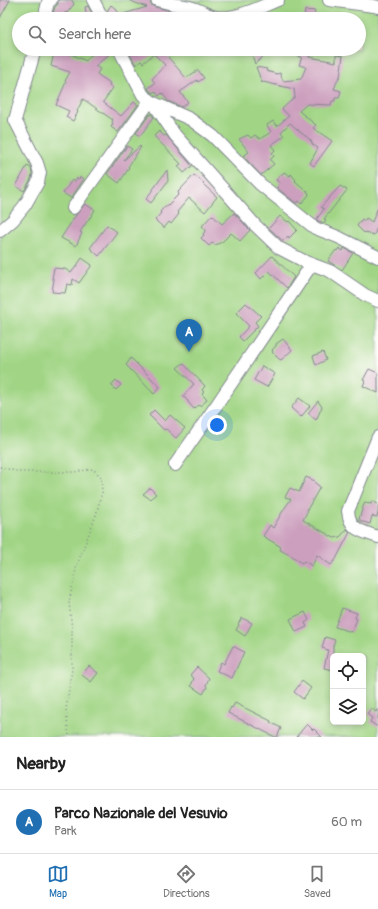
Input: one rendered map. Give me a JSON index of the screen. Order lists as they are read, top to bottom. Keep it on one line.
{"page":{"search":"Search here","pins":"A","heading":"Nearby","list":[{"mark":"A","name":"Parco Nazionale del Vesuvio","note":"Park","value":"60 m"}],"nav":["Map","Directions","Saved"]}}
